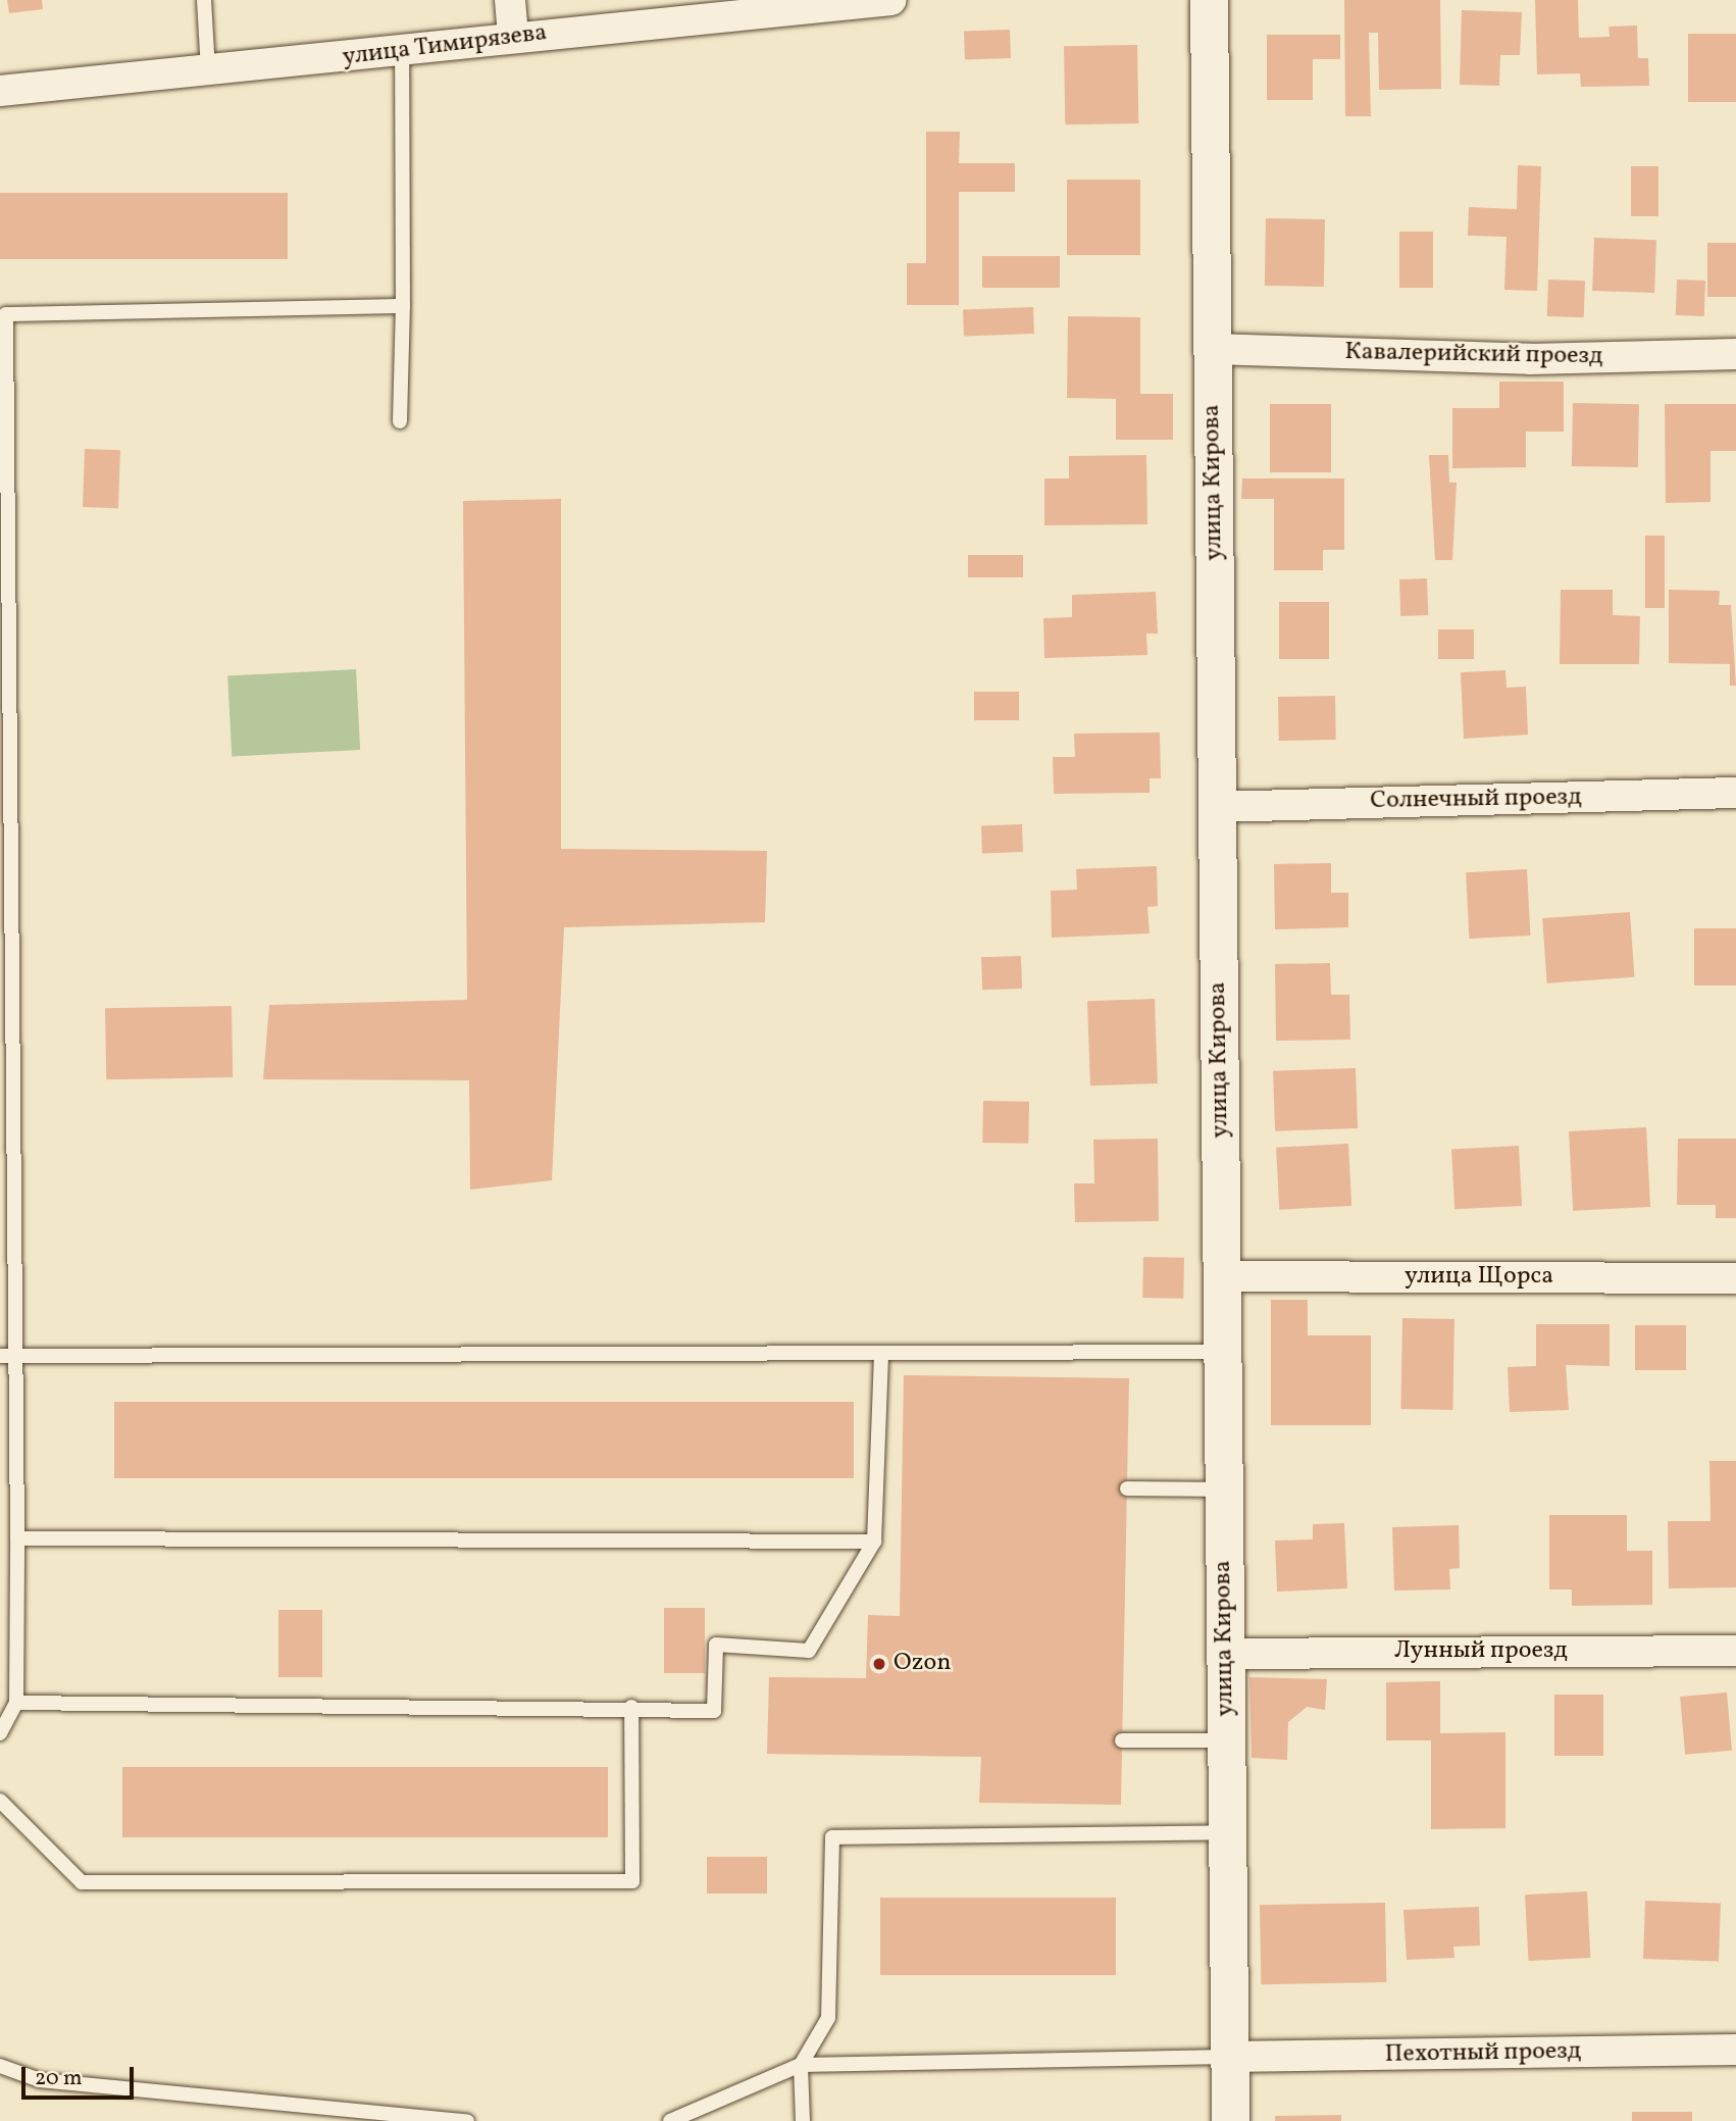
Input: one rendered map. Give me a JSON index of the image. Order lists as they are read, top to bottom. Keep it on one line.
{"streets":{"street":["улица Тимирязева","Кавалерийский проезд","улица Кирова","Солнечный проезд","улица Щорса","Лунный проезд","Пехотный проезд"]},"crossings":[["Кавалерийский проезд","улица Кирова"],["улица Кирова","Солнечный проезд"],["улица Кирова","улица Щорса"],["улица Кирова","Лунный проезд"],["улица Кирова","Пехотный проезд"]],"places":["Ozon"],"scale_bar":"20 m"}
